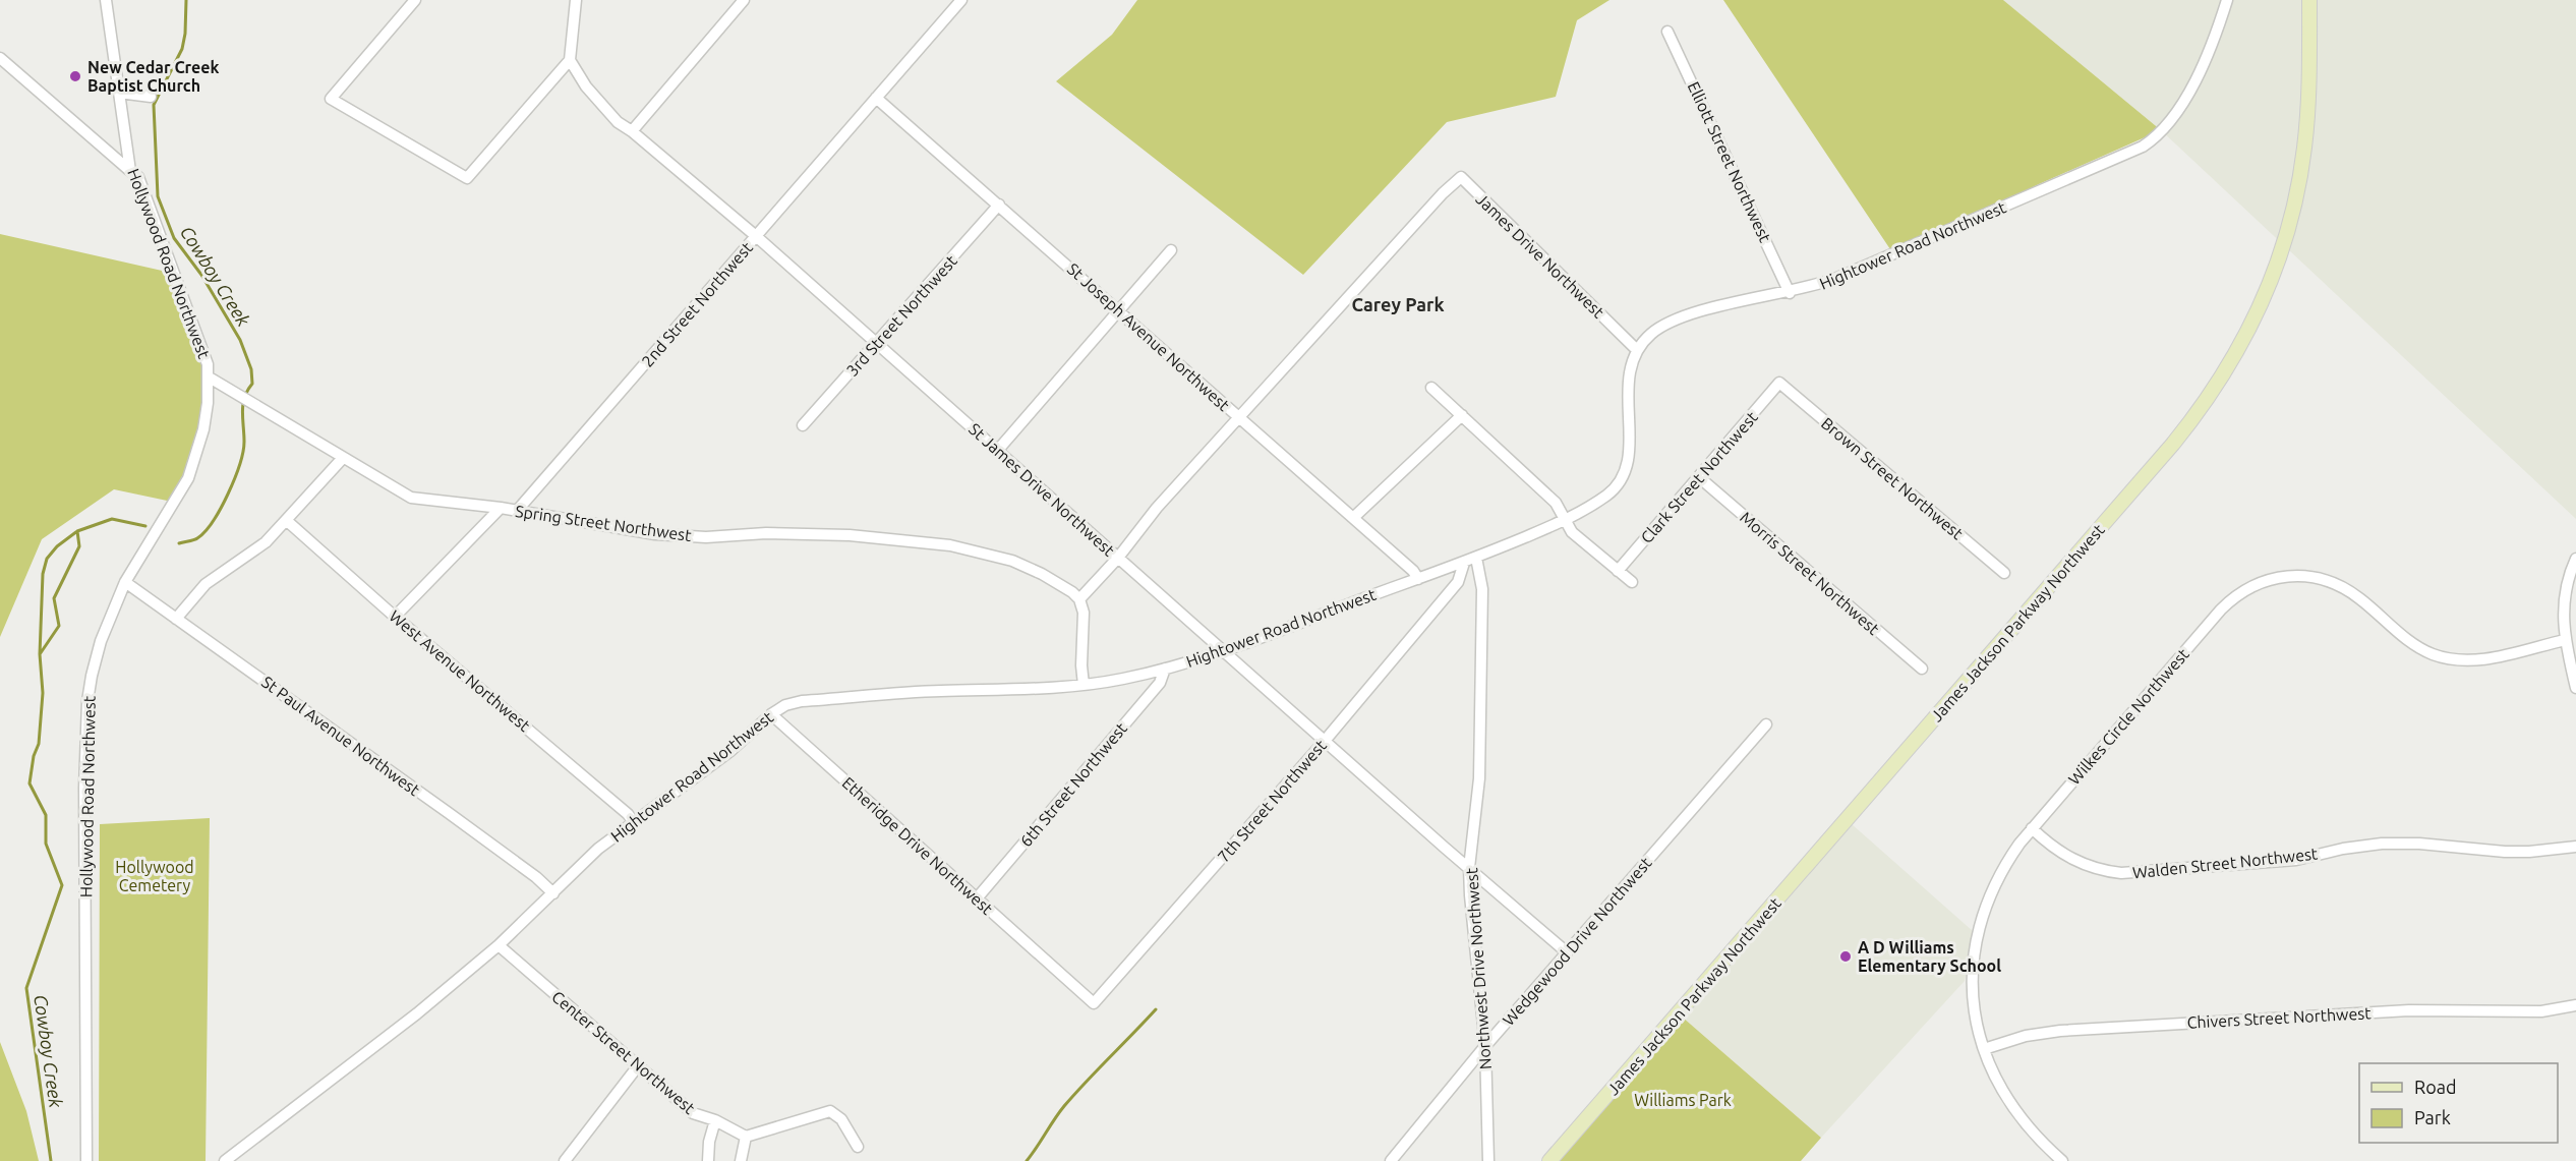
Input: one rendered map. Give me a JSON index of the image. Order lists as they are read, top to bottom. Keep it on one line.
{"streets":{"main road":["James Jackson Parkway Northwest"],"street":["Elliott Street Northwest","Hightower Road Northwest","James Drive Northwest","Hollywood Road Northwest","2nd Street Northwest","3rd Street Northwest","St Joseph Avenue Northwest","Clark Street Northwest","Brown Street Northwest","St James Drive Northwest","Spring Street Northwest","Morris Street Northwest","West Avenue Northwest","Wilkes Circle Northwest","St Paul Avenue Northwest","6th Street Northwest","7th Street Northwest","Etheridge Drive Northwest","Walden Street Northwest","Wedgewood Drive Northwest","Northwest Drive Northwest","Chivers Street Northwest","Center Street Northwest"]},"crossings":[["Elliott Street Northwest","Hightower Road Northwest"],["Hightower Road Northwest","James Drive Northwest"],["Hightower Road Northwest","St Joseph Avenue Northwest"],["Hightower Road Northwest","St James Drive Northwest"],["Hightower Road Northwest","West Avenue Northwest"],["Hightower Road Northwest","St Paul Avenue Northwest"],["Hightower Road Northwest","6th Street Northwest"],["Hightower Road Northwest","7th Street Northwest"],["Hightower Road Northwest","Etheridge Drive Northwest"],["Hightower Road Northwest","Northwest Drive Northwest"],["Hightower Road Northwest","Center Street Northwest"],["James Drive Northwest","St Joseph Avenue Northwest"],["Hollywood Road Northwest","Spring Street Northwest"],["Hollywood Road Northwest","St Paul Avenue Northwest"],["2nd Street Northwest","St Joseph Avenue Northwest"],["2nd Street Northwest","St James Drive Northwest"],["2nd Street Northwest","Spring Street Northwest"],["3rd Street Northwest","St Joseph Avenue Northwest"],["3rd Street Northwest","St James Drive Northwest"],["Clark Street Northwest","Brown Street Northwest"],["Clark Street Northwest","Morris Street Northwest"],["St James Drive Northwest","7th Street Northwest"],["St James Drive Northwest","Wedgewood Drive Northwest"],["St James Drive Northwest","Northwest Drive Northwest"],["Wilkes Circle Northwest","Walden Street Northwest"],["Wilkes Circle Northwest","Chivers Street Northwest"],["6th Street Northwest","Etheridge Drive Northwest"],["7th Street Northwest","Etheridge Drive Northwest"],["Wedgewood Drive Northwest","Northwest Drive Northwest"]],"districts":["Carey Park"],"water":["Cowboy Creek"],"parks":["Hollywood Cemetery","Williams Park"],"places":["New Cedar Creek Baptist Church","A D Williams Elementary School"],"legend":["Road","Park"]}
